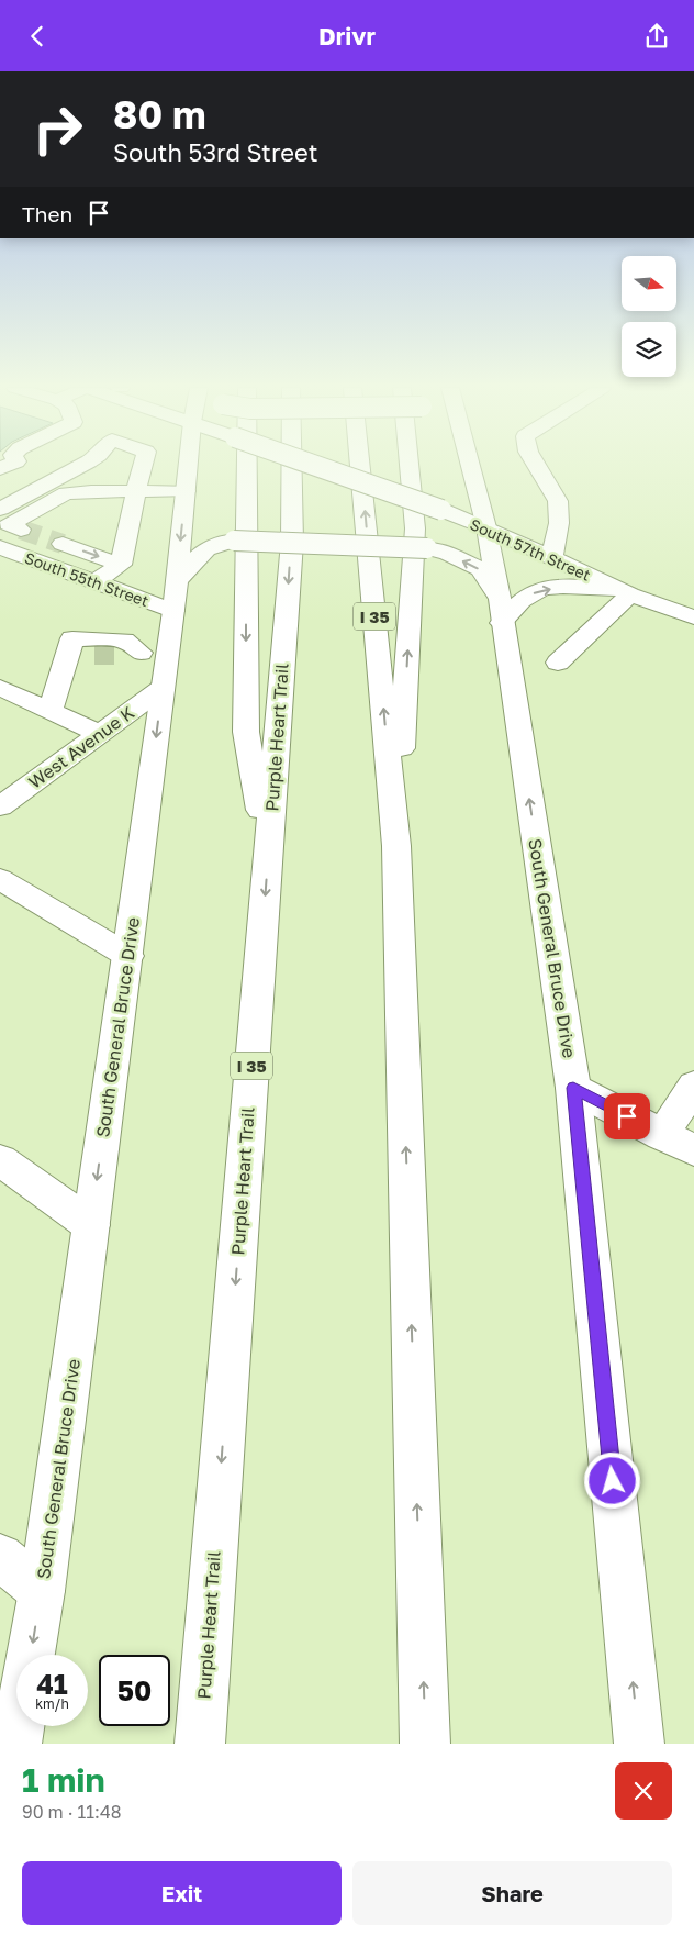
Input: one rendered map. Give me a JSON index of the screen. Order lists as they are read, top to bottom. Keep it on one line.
{"streets":{"main road":["South 57th Street","South 55th Street","I 35","Purple Heart Trail","West Avenue K","South General Bruce Drive"]},"crossings":[["South 57th Street","South General Bruce Drive"],["South 55th Street","South General Bruce Drive"],["West Avenue K","South General Bruce Drive"]],"north":"right","page":{"header":"Drivr","turn":["80 m","South 53rd Street"],"then":"Then","speed":"41 km/h","limit":"50","heading":["1 min","90 m · 11:48"],"buttons":["Exit","Share"]}}
